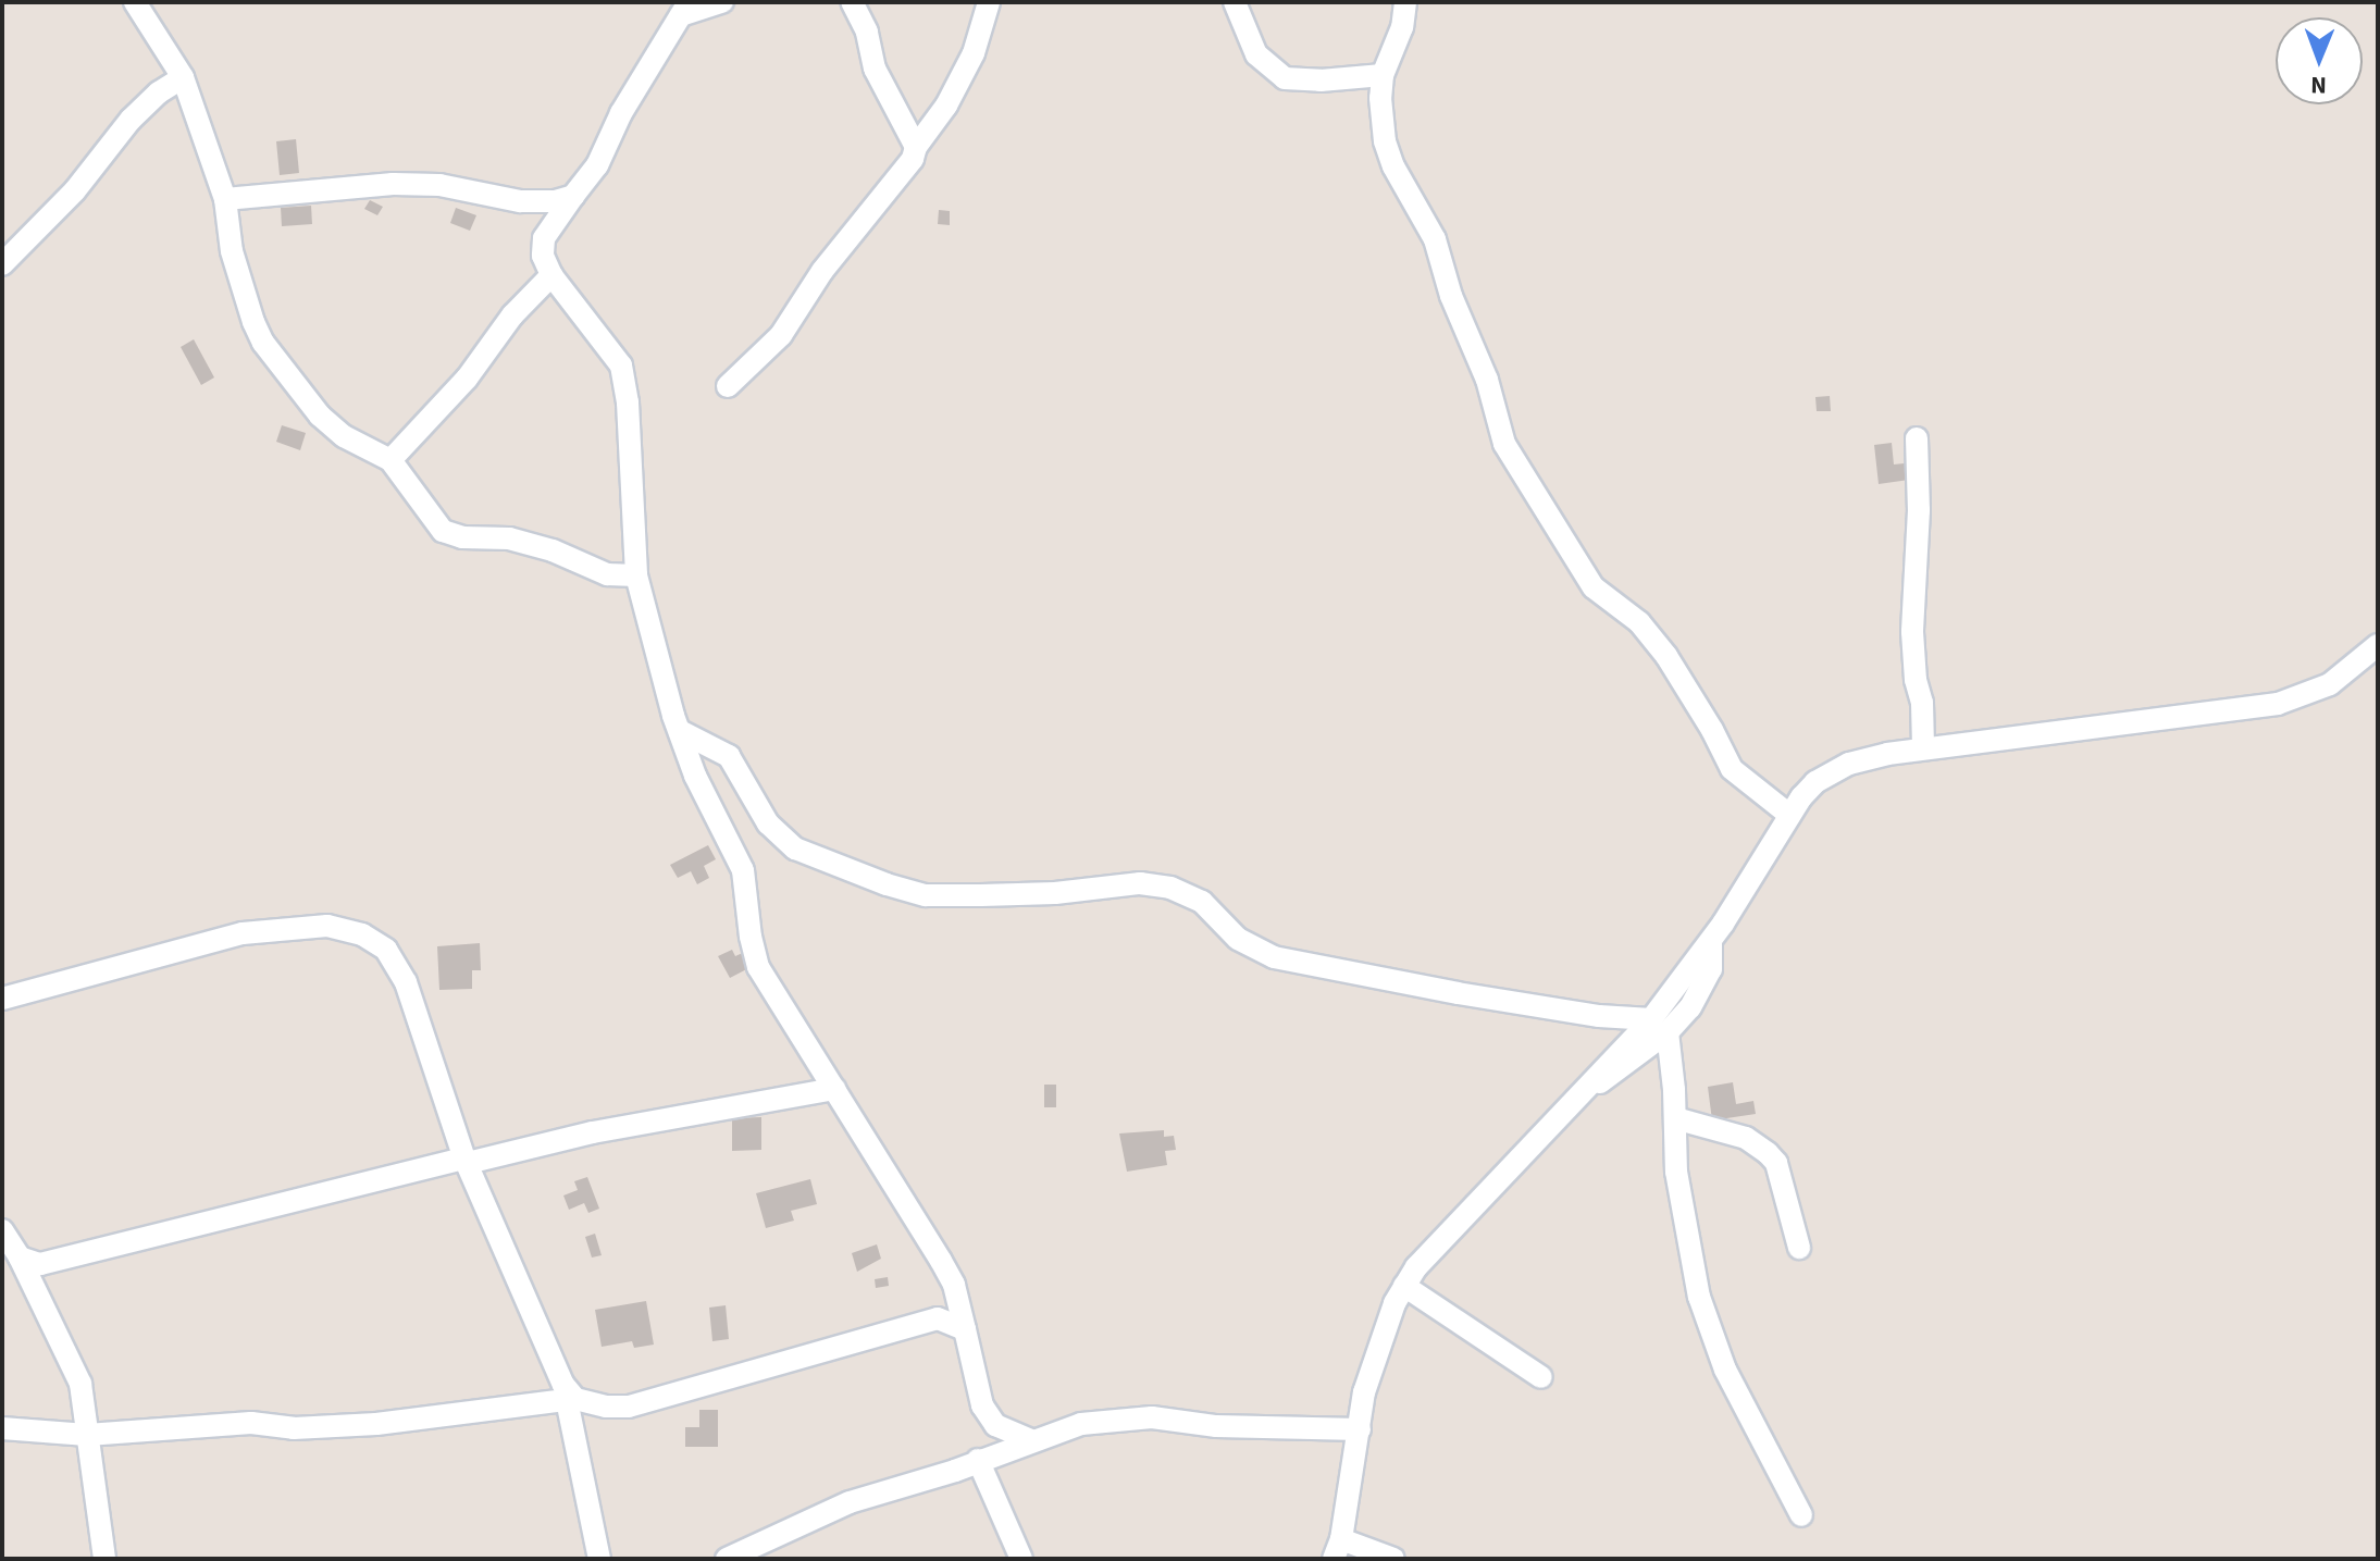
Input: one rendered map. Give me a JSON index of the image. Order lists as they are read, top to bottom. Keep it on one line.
{"north":"bottom"}
